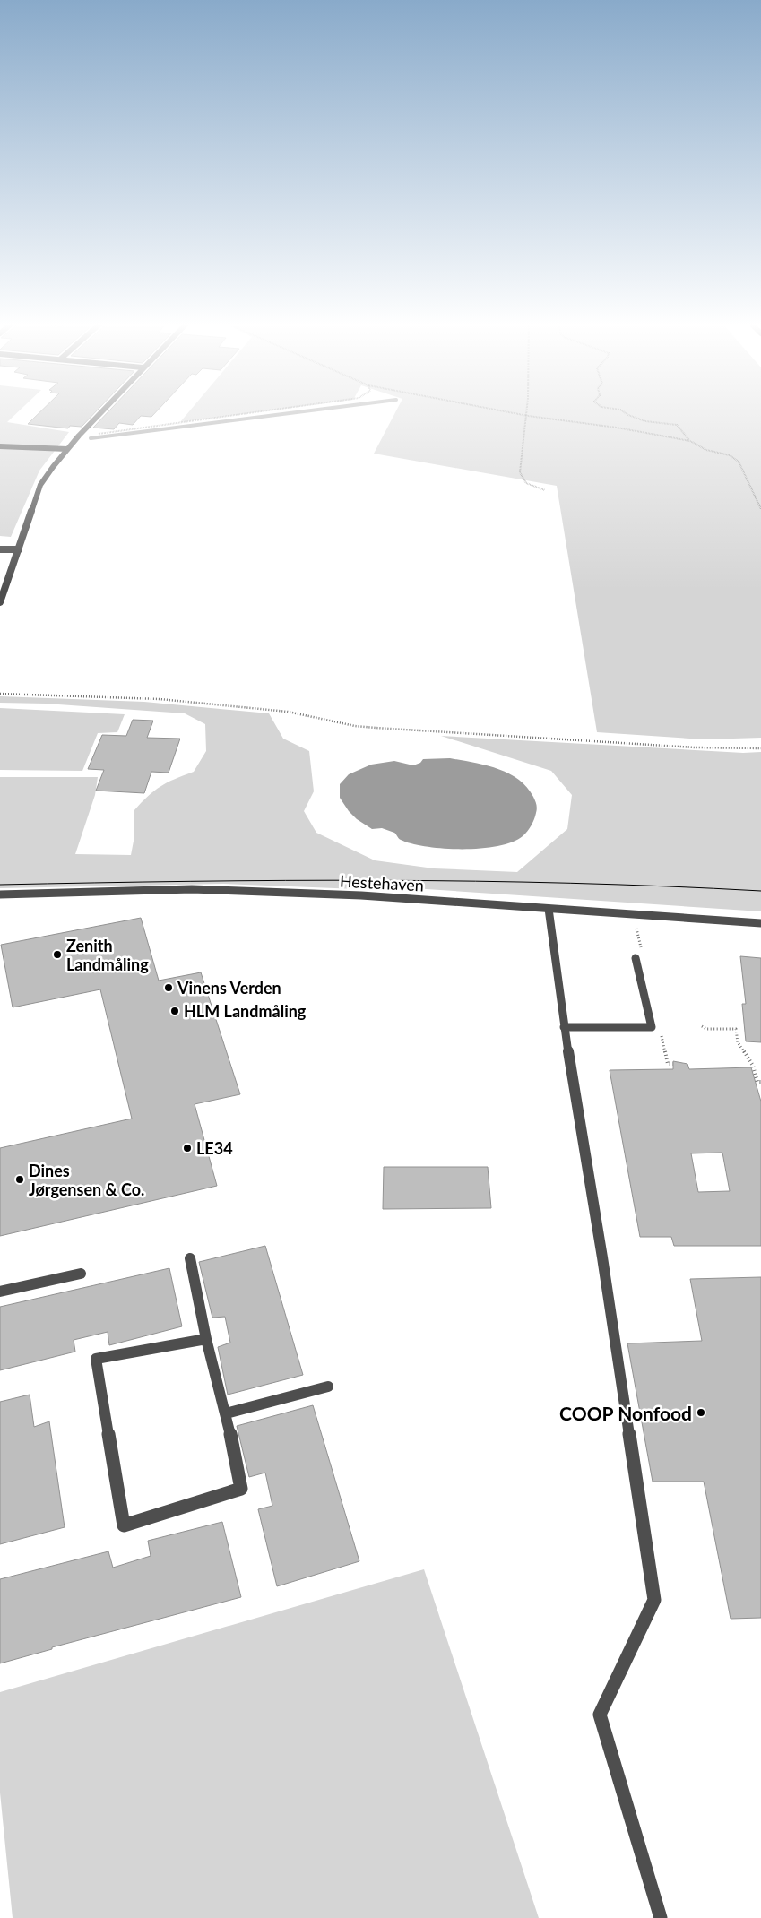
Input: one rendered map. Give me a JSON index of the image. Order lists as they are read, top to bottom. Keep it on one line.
{"streets":{"street":["Hestehaven"]},"places":["Zenith Landmåling","Vinens Verden","HLM Landmåling","LE34","Dines Jørgensen & Co.","COOP Nonfood"]}
